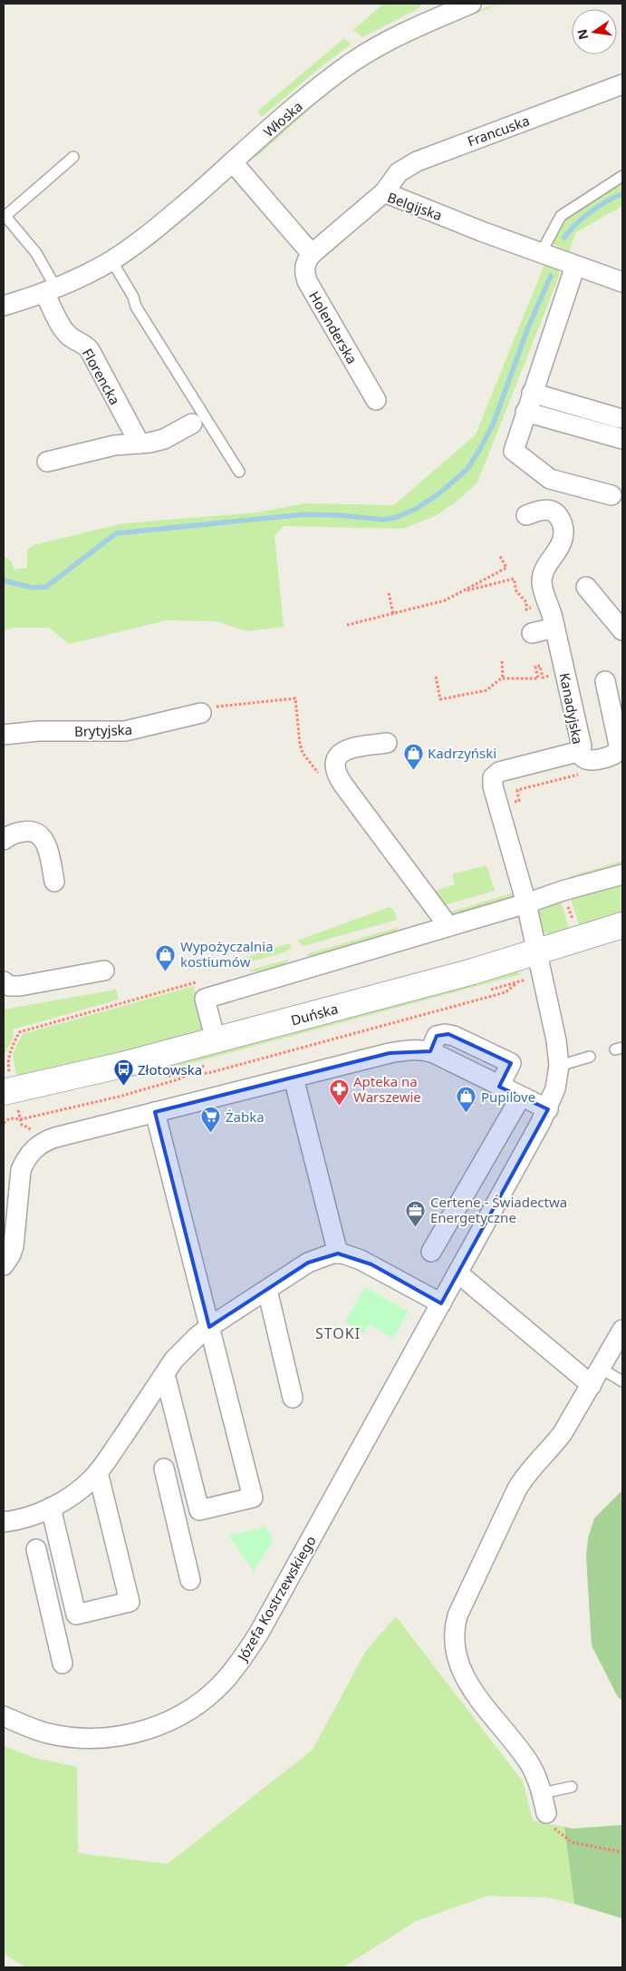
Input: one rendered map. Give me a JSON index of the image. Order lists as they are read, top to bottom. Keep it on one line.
{"streets":{"street":["Włoska","Francuska","Belgijska","Holenderska","Florencka","Kanadyjska","Brytyjska","Duńska","Józefa Kostrzewskiego"]},"crossings":[["Włoska","Florencka"],["Francuska","Belgijska"],["Belgijska","Holenderska"],["Kanadyjska","Duńska"],["Kanadyjska","Józefa Kostrzewskiego"],["Duńska","Józefa Kostrzewskiego"]],"districts":["STOKI"],"places":{"shop":["Kadrzyński","Wypożyczalnia kostiumów","Pupilove"],"bus stop":["Złotowska"],"pharmacy":["Apteka na Warszewie"],"supermarket":["Żabka"],"office":["Certene - Świadectwa Energetyczne"]},"north":"left"}
